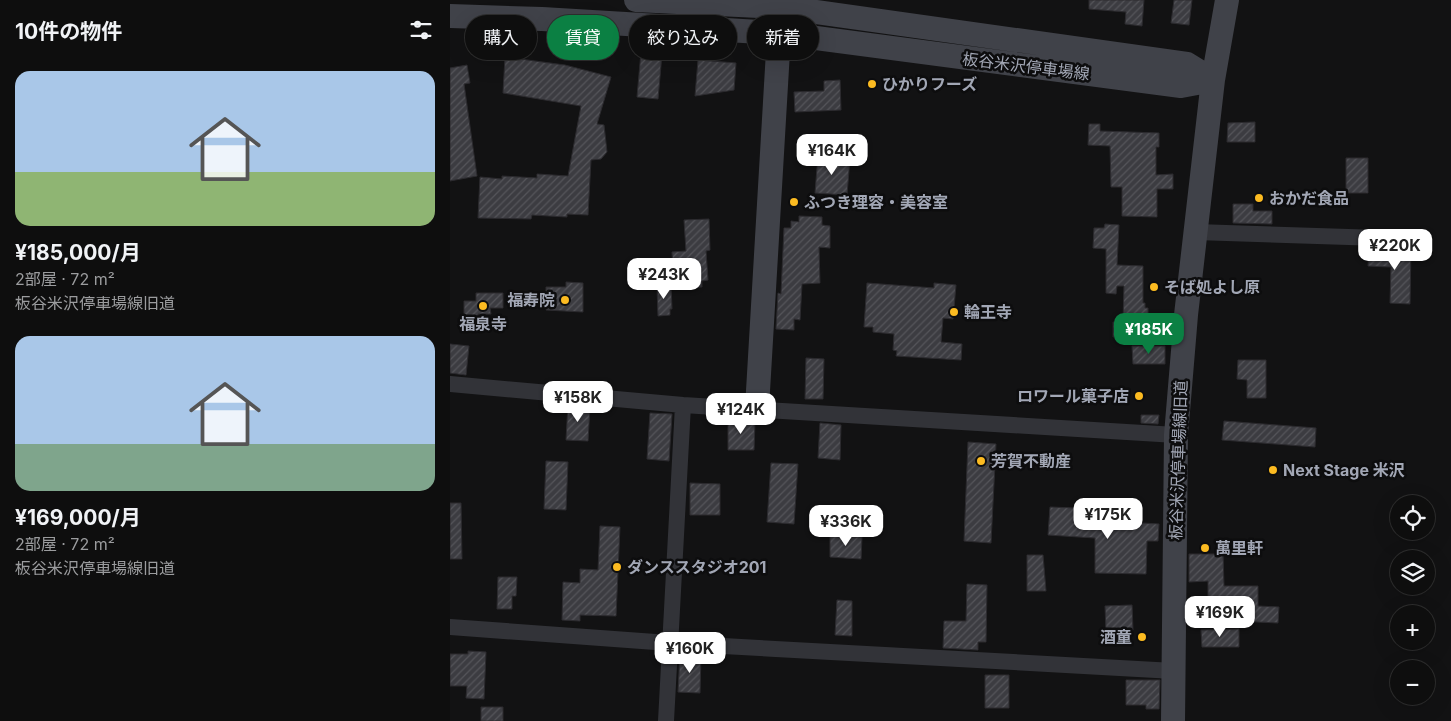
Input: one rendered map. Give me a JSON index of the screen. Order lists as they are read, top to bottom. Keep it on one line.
{"streets":{"main road":["板谷米沢停車場線","板谷米沢停車場線旧道"]},"crossings":[["板谷米沢停車場線","板谷米沢停車場線旧道"]],"places":["ひかりフーズ","おかだ食品","ふつき理容・美容室","そば処よし原","福寿院","福泉寺","輪王寺","ロワール菓子店","芳賀不動産","Next Stage 米沢","萬里軒","ダンススタジオ201","酒童"],"page":{"heading":"10件の物件","chip":["購入","賃貸","絞り込み","新着"],"list":[{"name":"¥185,000/月","note":"2部屋 · 72 m² · 板谷米沢停車場線旧道"},{"name":"¥169,000/月","note":"2部屋 · 72 m² · 板谷米沢停車場線旧道"}],"price":["¥164K","¥220K","¥243K","¥185K","¥158K","¥124K","¥175K","¥336K","¥169K","¥160K"],"map_buttons":["+","−"]}}
